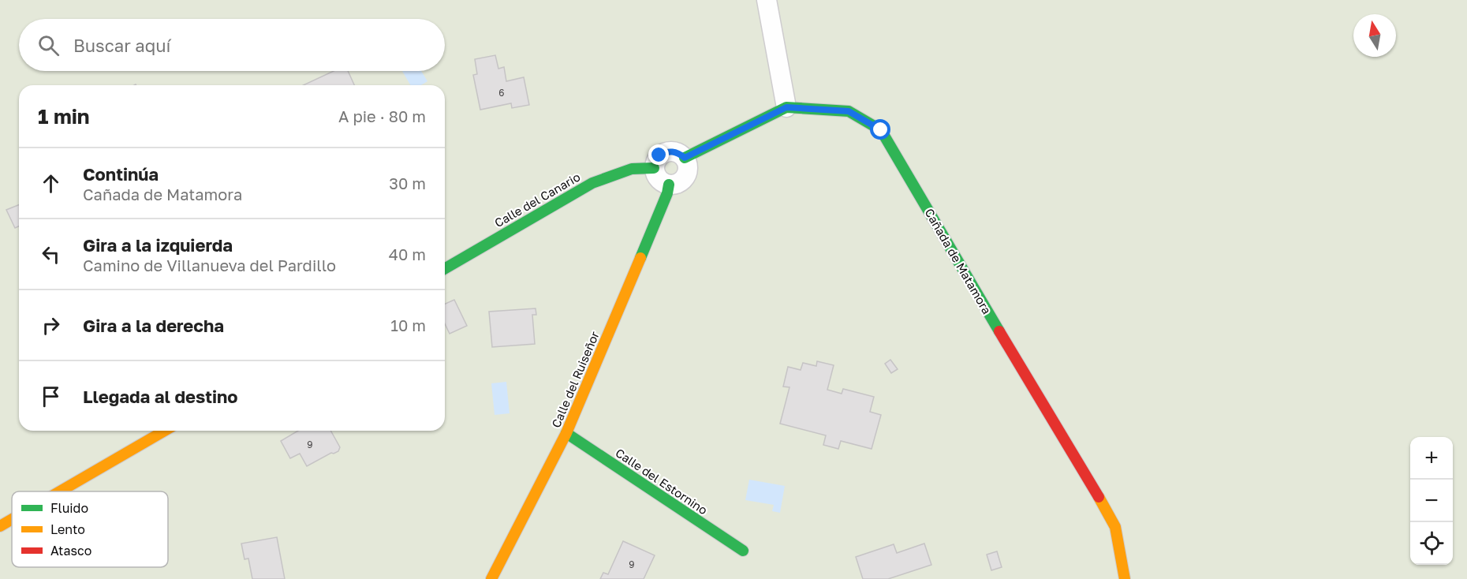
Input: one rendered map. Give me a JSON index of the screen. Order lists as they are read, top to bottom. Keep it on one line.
{"streets":{"street":["Calle del Canario","Cañada de Matamora","Calle del Ruiseñor","Calle del Estornino"]},"crossings":[["Calle del Canario","Calle del Ruiseñor"],["Calle del Ruiseñor","Calle del Estornino"]],"house_numbers":["6","9","9"],"legend":["Fluido","Lento","Atasco"],"north":"top","page":{"search":"Buscar aquí","heading":["1 min","A pie · 80 m"],"list":[["Continúa","Cañada de Matamora","30 m"],["Gira a la izquierda","Camino de Villanueva del Pardillo","40 m"],["Gira a la derecha","10 m"],"Llegada al destino"],"map_buttons":["+","−"]}}
